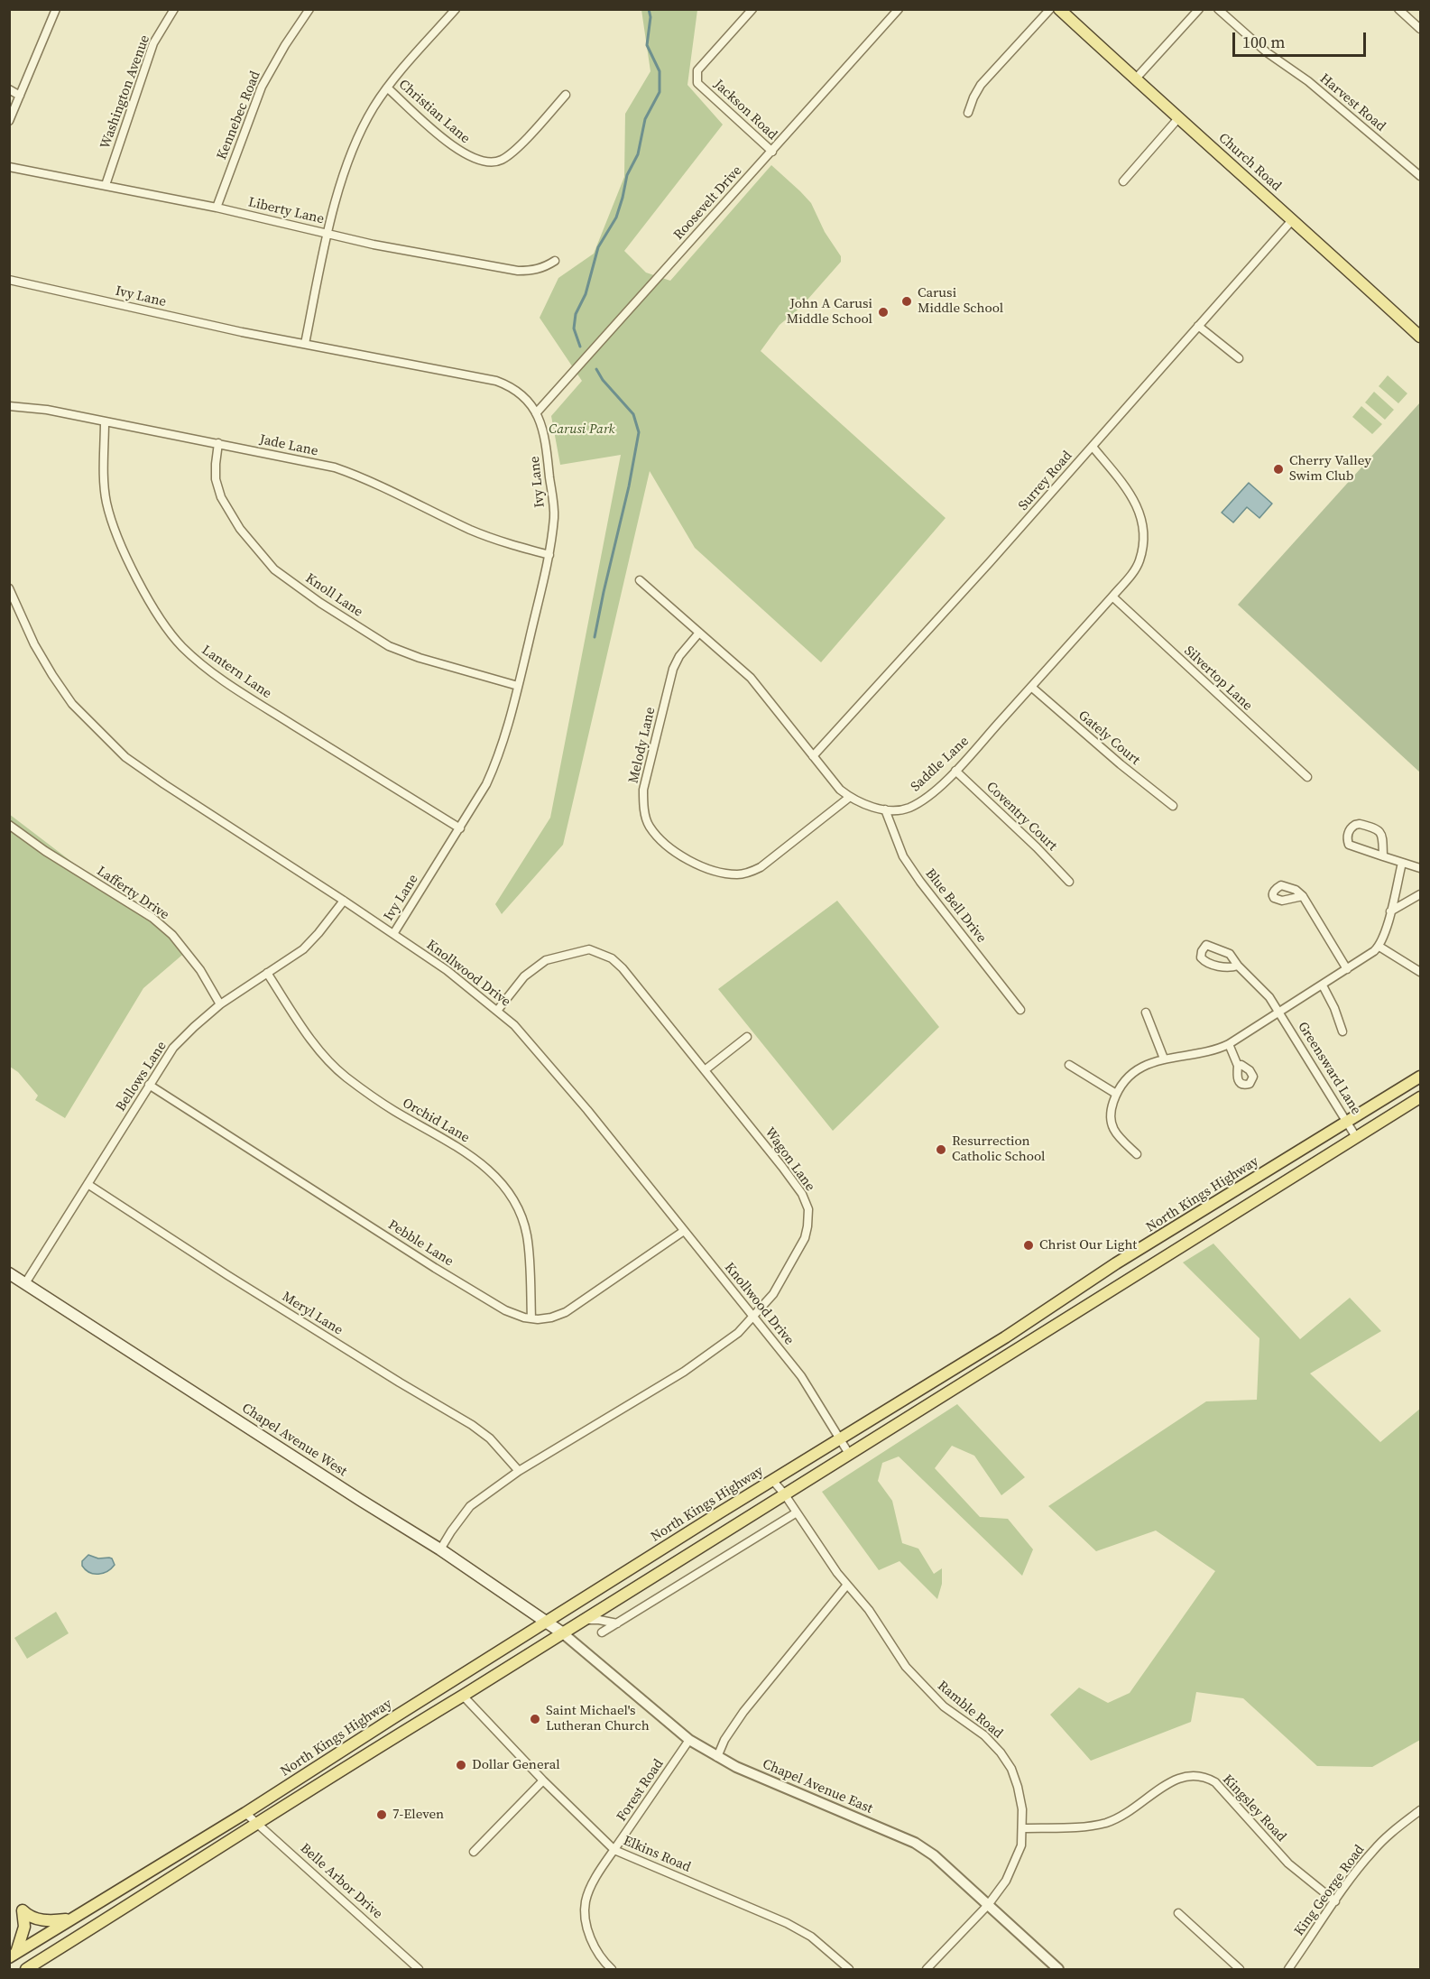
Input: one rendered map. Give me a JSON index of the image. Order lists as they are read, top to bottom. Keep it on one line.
{"streets":{"main road":["Church Road","North Kings Highway","Chapel Avenue West"],"street":["Washington Avenue","Harvest Road","Jackson Road","Christian Lane","Kennebec Road","Roosevelt Drive","Liberty Lane","Ivy Lane","Jade Lane","Surrey Road","Knoll Lane","Lantern Lane","Silvertop Lane","Gately Court","Melody Lane","Saddle Lane","Coventry Court","Lafferty Drive","Blue Bell Drive","Knollwood Drive","Greensward Lane","Bellows Lane","Orchid Lane","Wagon Lane","Pebble Lane","Meryl Lane","Ramble Road","Chapel Avenue East","Forest Road","Kingsley Road","Elkins Road","Belle Arbor Drive","King George Road"]},"crossings":[["Washington Avenue","Liberty Lane"],["Jackson Road","Roosevelt Drive"],["Kennebec Road","Liberty Lane"],["Church Road","Surrey Road"],["Roosevelt Drive","Ivy Lane"],["Ivy Lane","Jade Lane"],["Ivy Lane","Knoll Lane"],["Ivy Lane","Lantern Lane"],["Ivy Lane","Knollwood Drive"],["Jade Lane","Knoll Lane"],["Jade Lane","Lantern Lane"],["Surrey Road","Saddle Lane"],["Silvertop Lane","Saddle Lane"],["Gately Court","Saddle Lane"],["Melody Lane","Saddle Lane"],["Saddle Lane","Coventry Court"],["Saddle Lane","Blue Bell Drive"],["Lafferty Drive","Bellows Lane"],["Knollwood Drive","Bellows Lane"],["Knollwood Drive","Wagon Lane"],["Knollwood Drive","North Kings Highway"],["Knollwood Drive","Pebble Lane"],["Greensward Lane","North Kings Highway"],["Bellows Lane","Orchid Lane"],["Bellows Lane","Pebble Lane"],["Bellows Lane","Meryl Lane"],["Bellows Lane","Chapel Avenue West"],["Orchid Lane","Pebble Lane"],["Wagon Lane","Meryl Lane"],["Wagon Lane","Chapel Avenue West"],["North Kings Highway","Chapel Avenue West"],["North Kings Highway","Ramble Road"],["North Kings Highway","Chapel Avenue East"],["North Kings Highway","Elkins Road"],["North Kings Highway","Belle Arbor Drive"],["Chapel Avenue West","Chapel Avenue East"],["Ramble Road","Chapel Avenue East"],["Ramble Road","Kingsley Road"],["Chapel Avenue East","Forest Road"],["Forest Road","Elkins Road"],["Kingsley Road","King George Road"]],"parks":["Carusi Park"],"places":["Carusi Middle School","John A Carusi Middle School","Cherry Valley Swim Club","Resurrection Catholic School","Christ Our Light","Saint Michael's Lutheran Church","Dollar General","7-Eleven"],"scale_bar":"100 m"}
